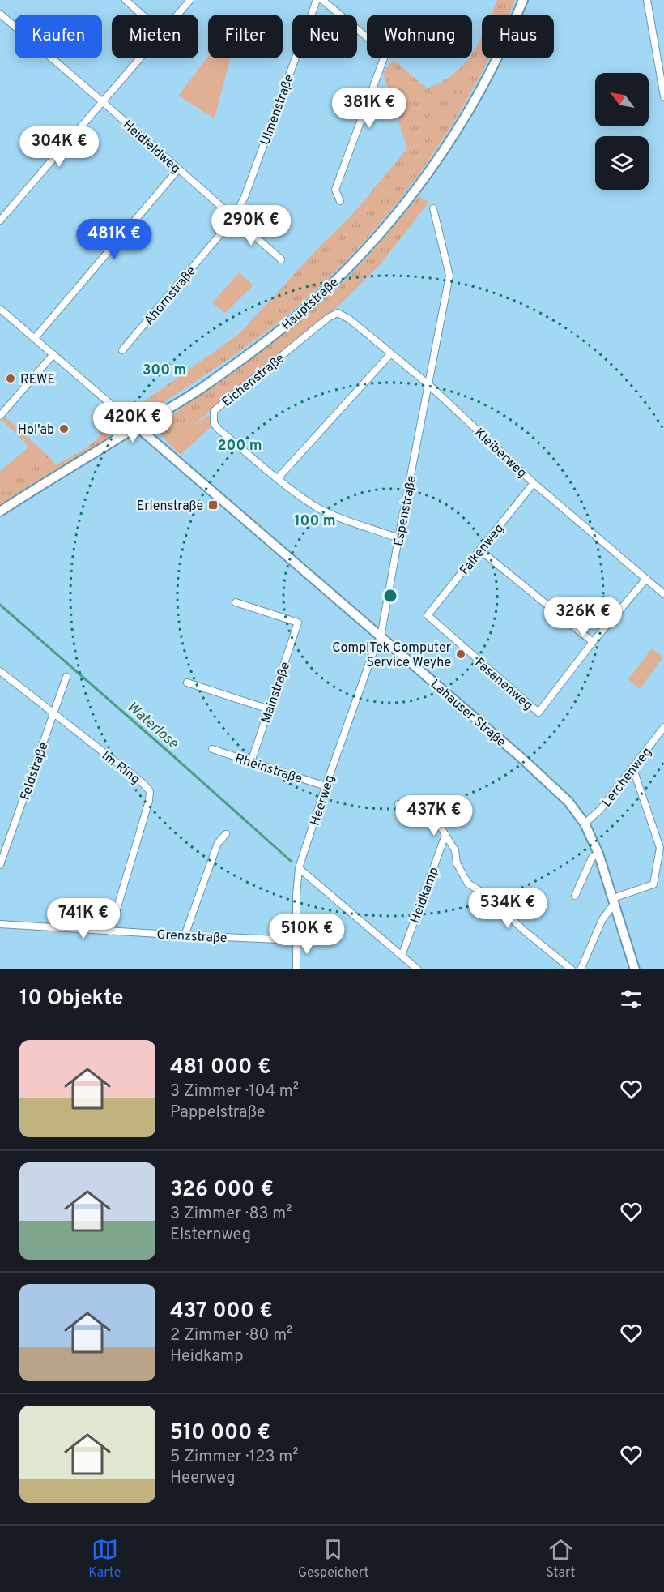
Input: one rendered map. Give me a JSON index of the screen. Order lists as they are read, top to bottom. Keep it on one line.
{"streets":{"street":["Ulmenstraße","Heidfeldweg","Ahornstraße","Hauptstraße","Eichenstraße","Kleiberweg","Espenstraße","Falkenweg","Fasanenweg","Mainstraße","Lahauser Straße","Im Ring","Rheinstraße","Feldstraße","Lerchenweg","Heerweg","Heidkamp","Grenzstraße"]},"crossings":[["Ulmenstraße","Heidfeldweg"],["Ulmenstraße","Ahornstraße"],["Heidfeldweg","Ahornstraße"],["Hauptstraße","Lahauser Straße"],["Eichenstraße","Kleiberweg"],["Eichenstraße","Espenstraße"],["Kleiberweg","Espenstraße"],["Kleiberweg","Falkenweg"],["Espenstraße","Lahauser Straße"],["Espenstraße","Heerweg"],["Falkenweg","Fasanenweg"],["Mainstraße","Rheinstraße"],["Lahauser Straße","Lerchenweg"],["Lahauser Straße","Heerweg"],["Im Ring","Feldstraße"],["Im Ring","Grenzstraße"],["Rheinstraße","Heerweg"],["Heerweg","Grenzstraße"]],"water":["Waterlose"],"places":{"other":["REWE","Hol'ab","CompiTek Computer Service Weyhe"],"transit":["Erlenstraße"]},"north":"top left","page":{"chip":["Kaufen","Mieten","Filter","Neu","Wohnung","Haus"],"price":["381K €","304K €","290K €","481K €","420K €","326K €","437K €","534K €","741K €","510K €"],"heading":"10 Objekte","list":[{"name":"481 000 €","note":"3 Zimmer · 104 m² · Pappelstraße"},{"name":"326 000 €","note":"3 Zimmer · 83 m² · Elsternweg"},{"name":"437 000 €","note":"2 Zimmer · 80 m² · Heidkamp"},{"name":"510 000 €","note":"5 Zimmer · 123 m² · Heerweg"}],"tabs":["Karte","Gespeichert","Start"]},"rings":["300 m","200 m","100 m"]}
